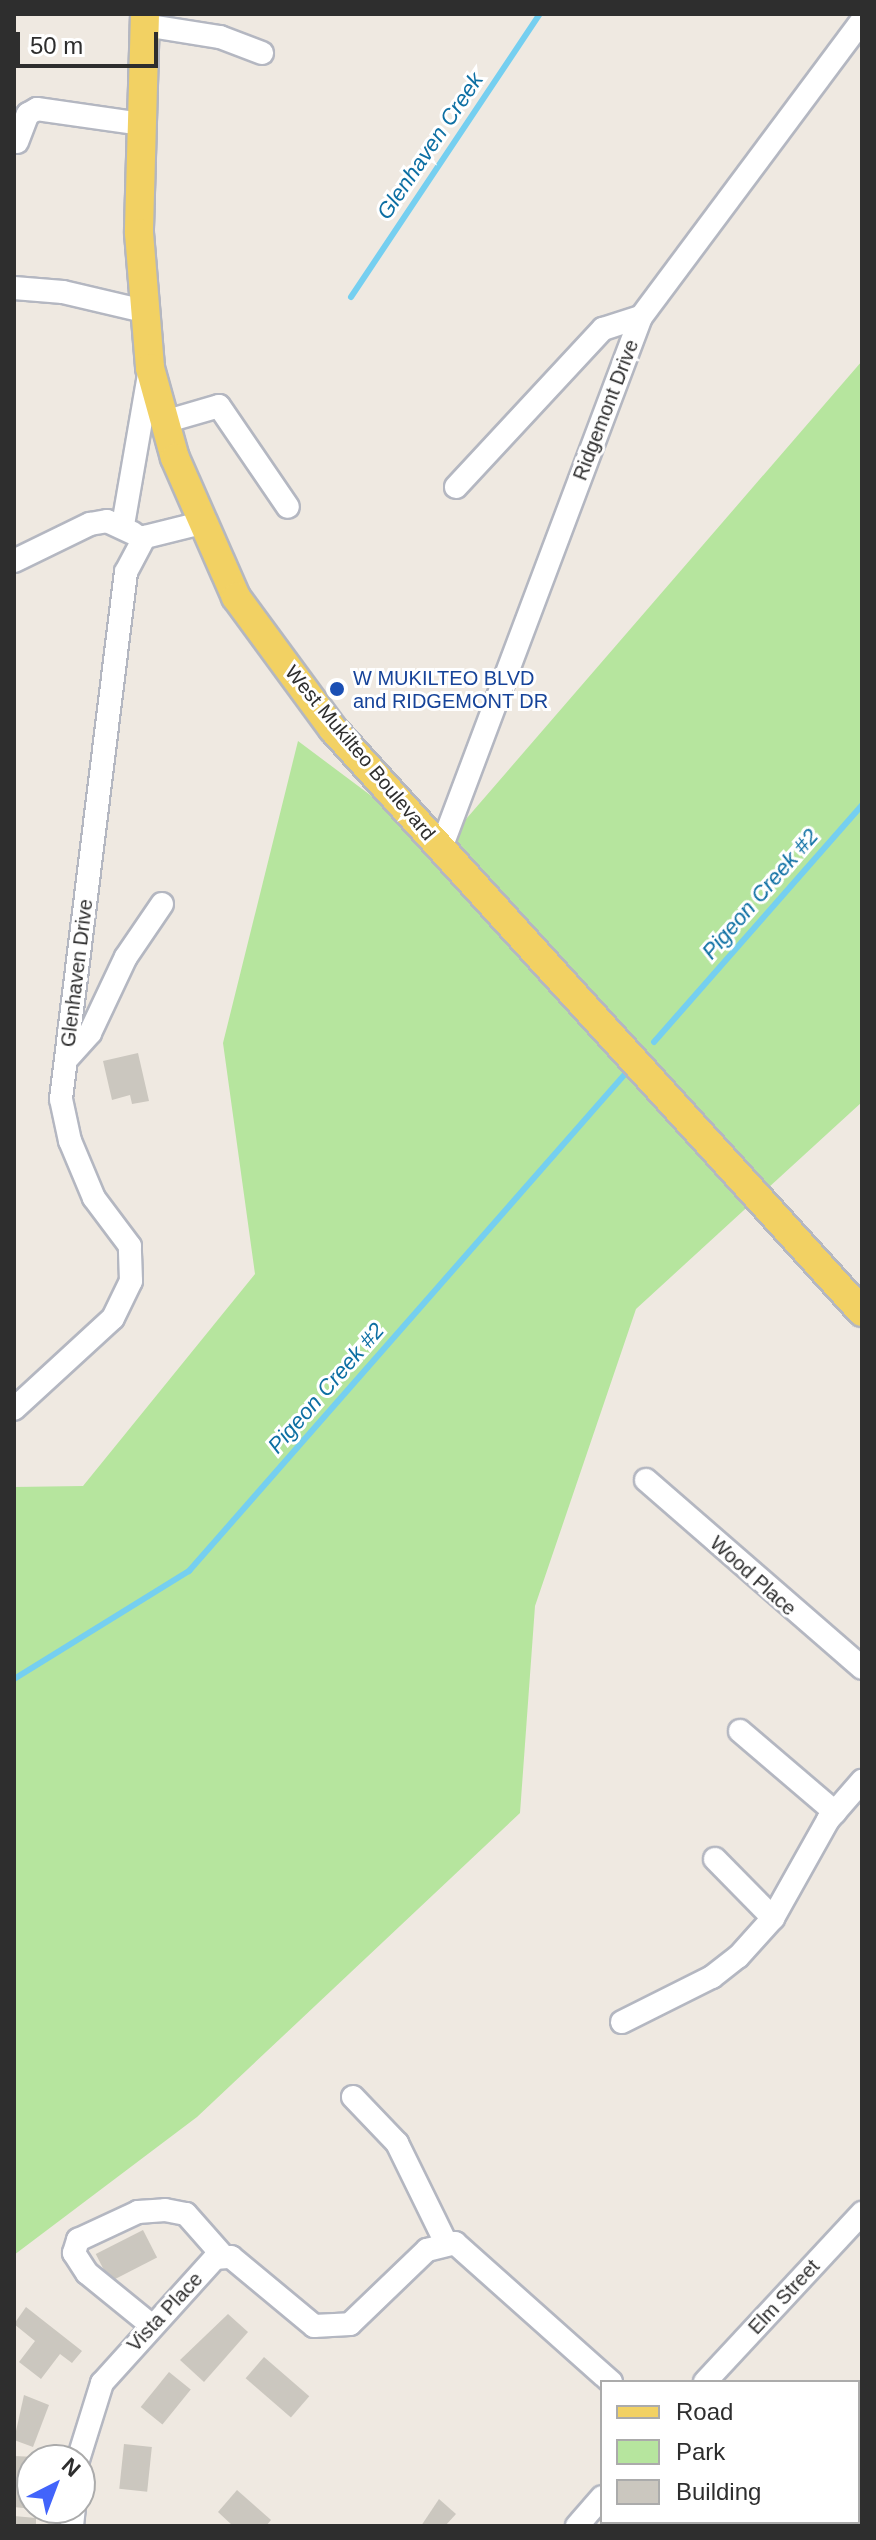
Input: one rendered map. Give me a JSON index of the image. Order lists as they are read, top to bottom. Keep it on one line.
{"streets":{"main road":["West Mukilteo Boulevard"],"street":["Ridgemont Drive","Glenhaven Drive","Wood Place","Elm Street","Vista Place"]},"crossings":[["Ridgemont Drive","West Mukilteo Boulevard"]],"water":["Glenhaven Creek","Pigeon Creek #2"],"places":["W MUKILTEO BLVD and RIDGEMONT DR"],"legend":["Road","Park","Building"],"scale_bar":"50 m","north":"top right"}
